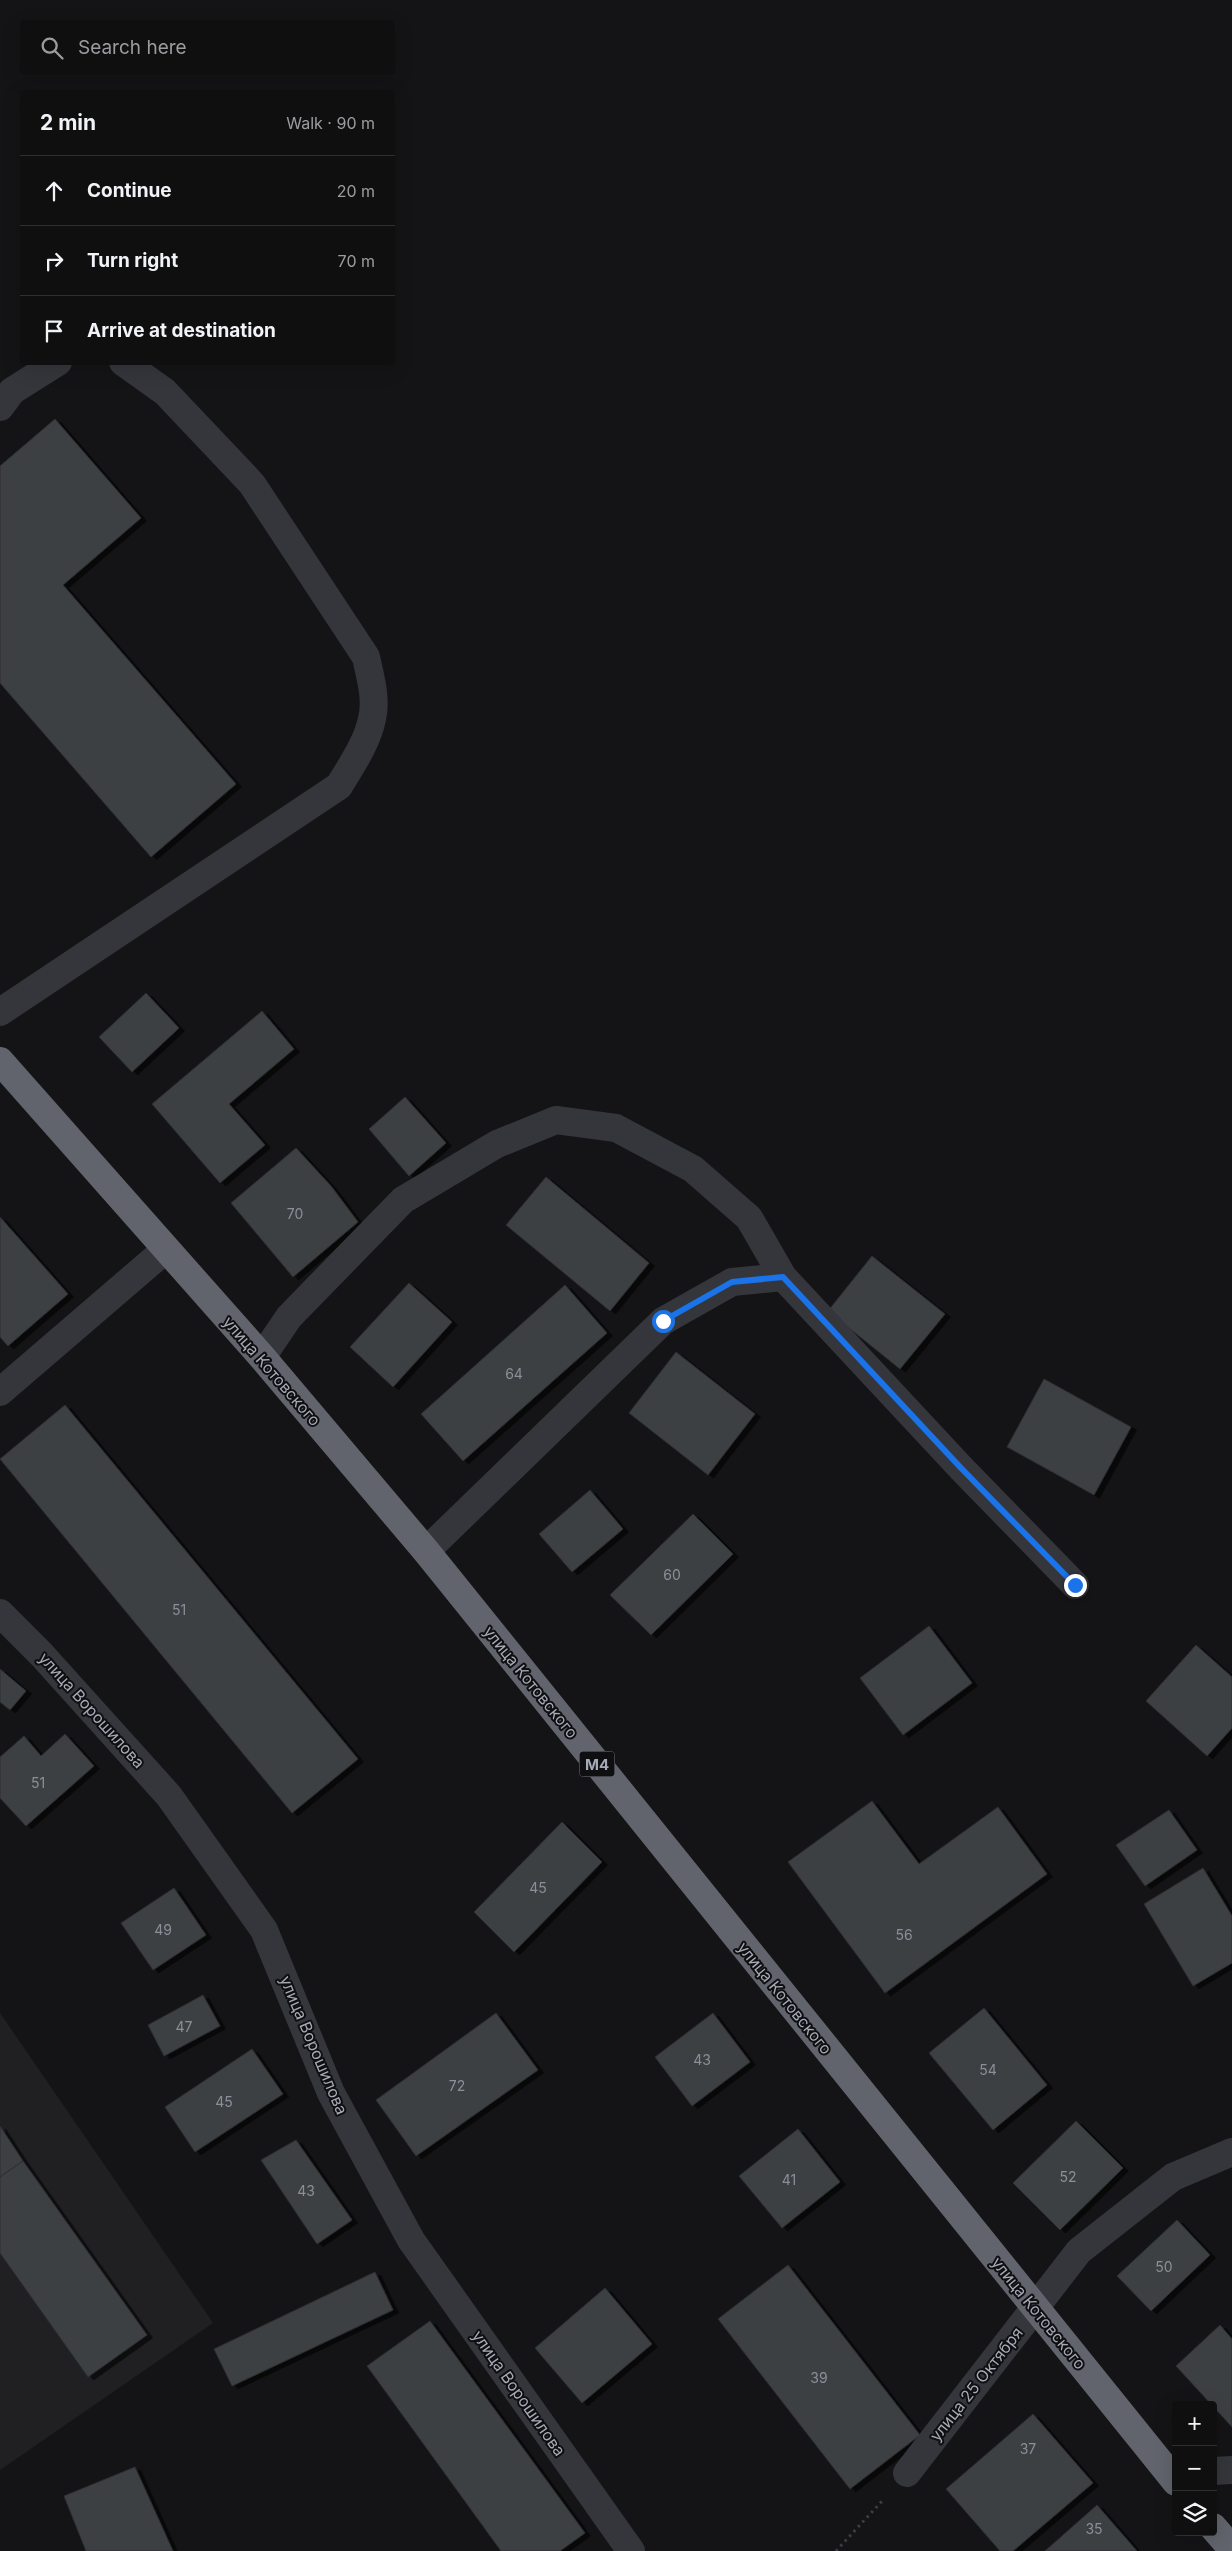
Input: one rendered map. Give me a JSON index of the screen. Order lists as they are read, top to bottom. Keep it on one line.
{"streets":{"highway":["улица Котовского","M4"],"street":["улица Ворошилова","улица 25 Октября"]},"crossings":[["улица Котовского","улица 25 Октября"]],"house_numbers":["70","64","60","51","51","45","49","56","47","43","54","72","45","52","41","43","50","39","37","35"],"page":{"search":"Search here","heading":["2 min","Walk · 90 m"],"list":[["Continue","20 m"],["Turn right","70 m"],"Arrive at destination"],"map_buttons":["+","−"]}}
